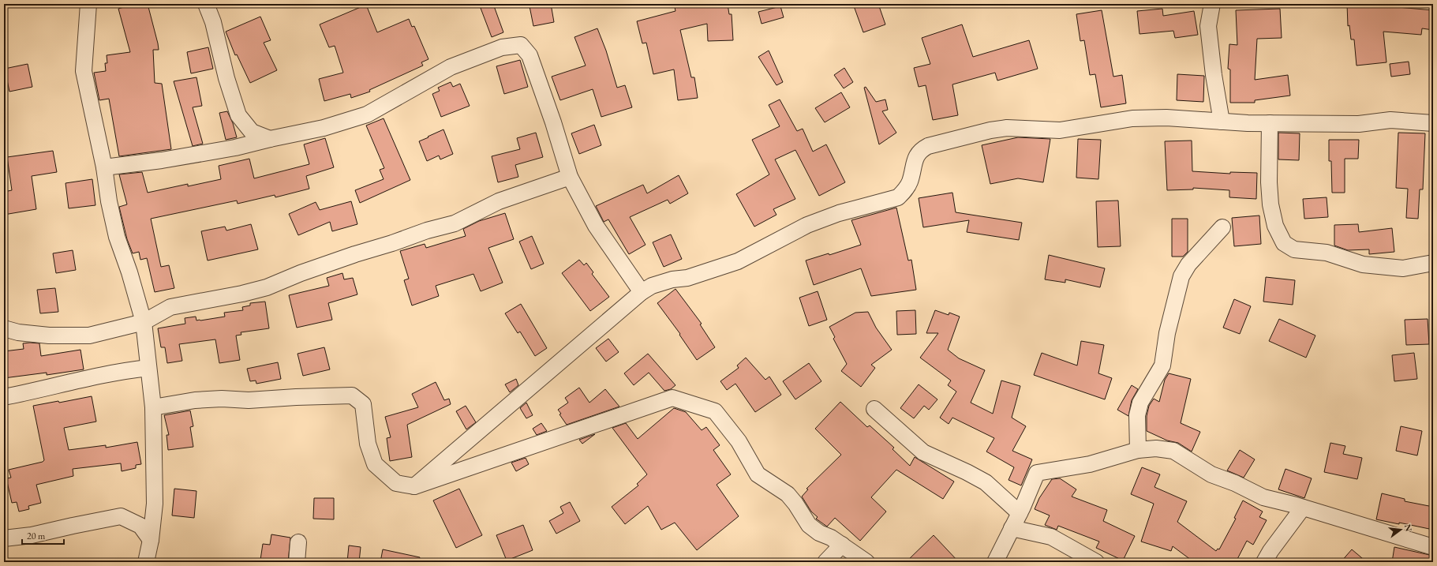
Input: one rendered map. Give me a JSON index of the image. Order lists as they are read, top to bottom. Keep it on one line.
{"scale_bar":"20 m","north":"right"}
